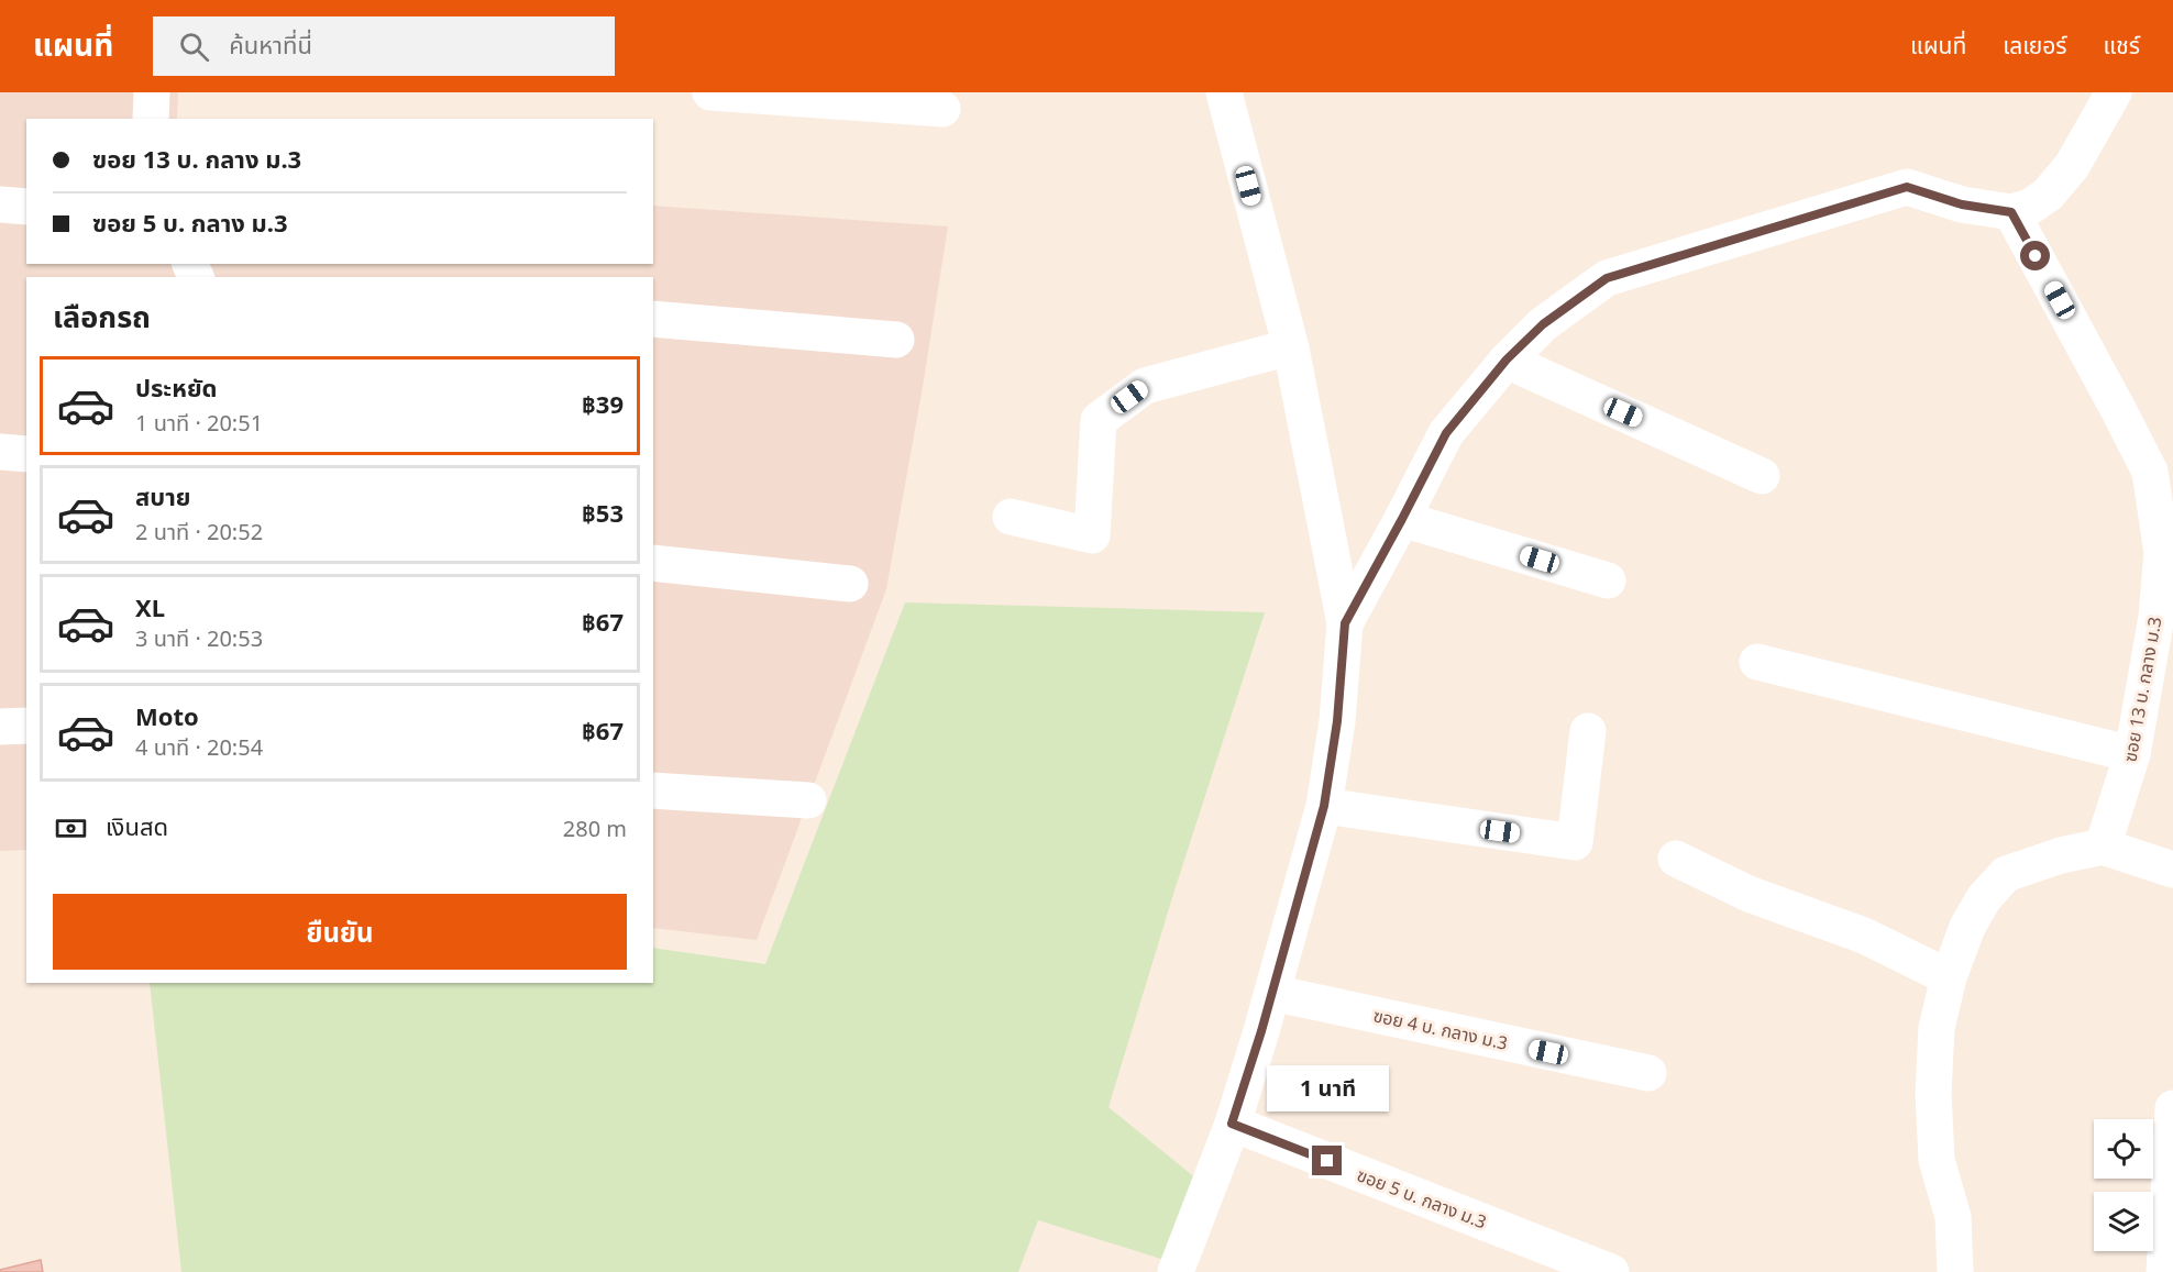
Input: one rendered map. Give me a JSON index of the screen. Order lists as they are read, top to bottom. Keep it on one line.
{"streets":{"street":["ฃอย 13 บ. กลาง ม.3","ฃอย 4 บ. กลาง ม.3","ฃอย 5 บ. กลาง ม.3"]},"page":{"header":"แผนที่","search":"ค้นหาที่นี่","nav":["แผนที่","เลเยอร์","แชร์"],"banner":["ฃอย 13 บ. กลาง ม.3","ฃอย 5 บ. กลาง ม.3"],"heading":"เลือกรถ","list":[{"name":"ประหยัด","note":"1 นาที · 20:51","value":"฿39"},{"name":"สบาย","note":"2 นาที · 20:52","value":"฿53"},{"name":"XL","note":"3 นาที · 20:53","value":"฿67"},{"name":"Moto","note":"4 นาที · 20:54","value":"฿67"}],"pay":["เงินสด","280 m"],"buttons":"ยืนยัน","bubble":"1 นาที"}}
